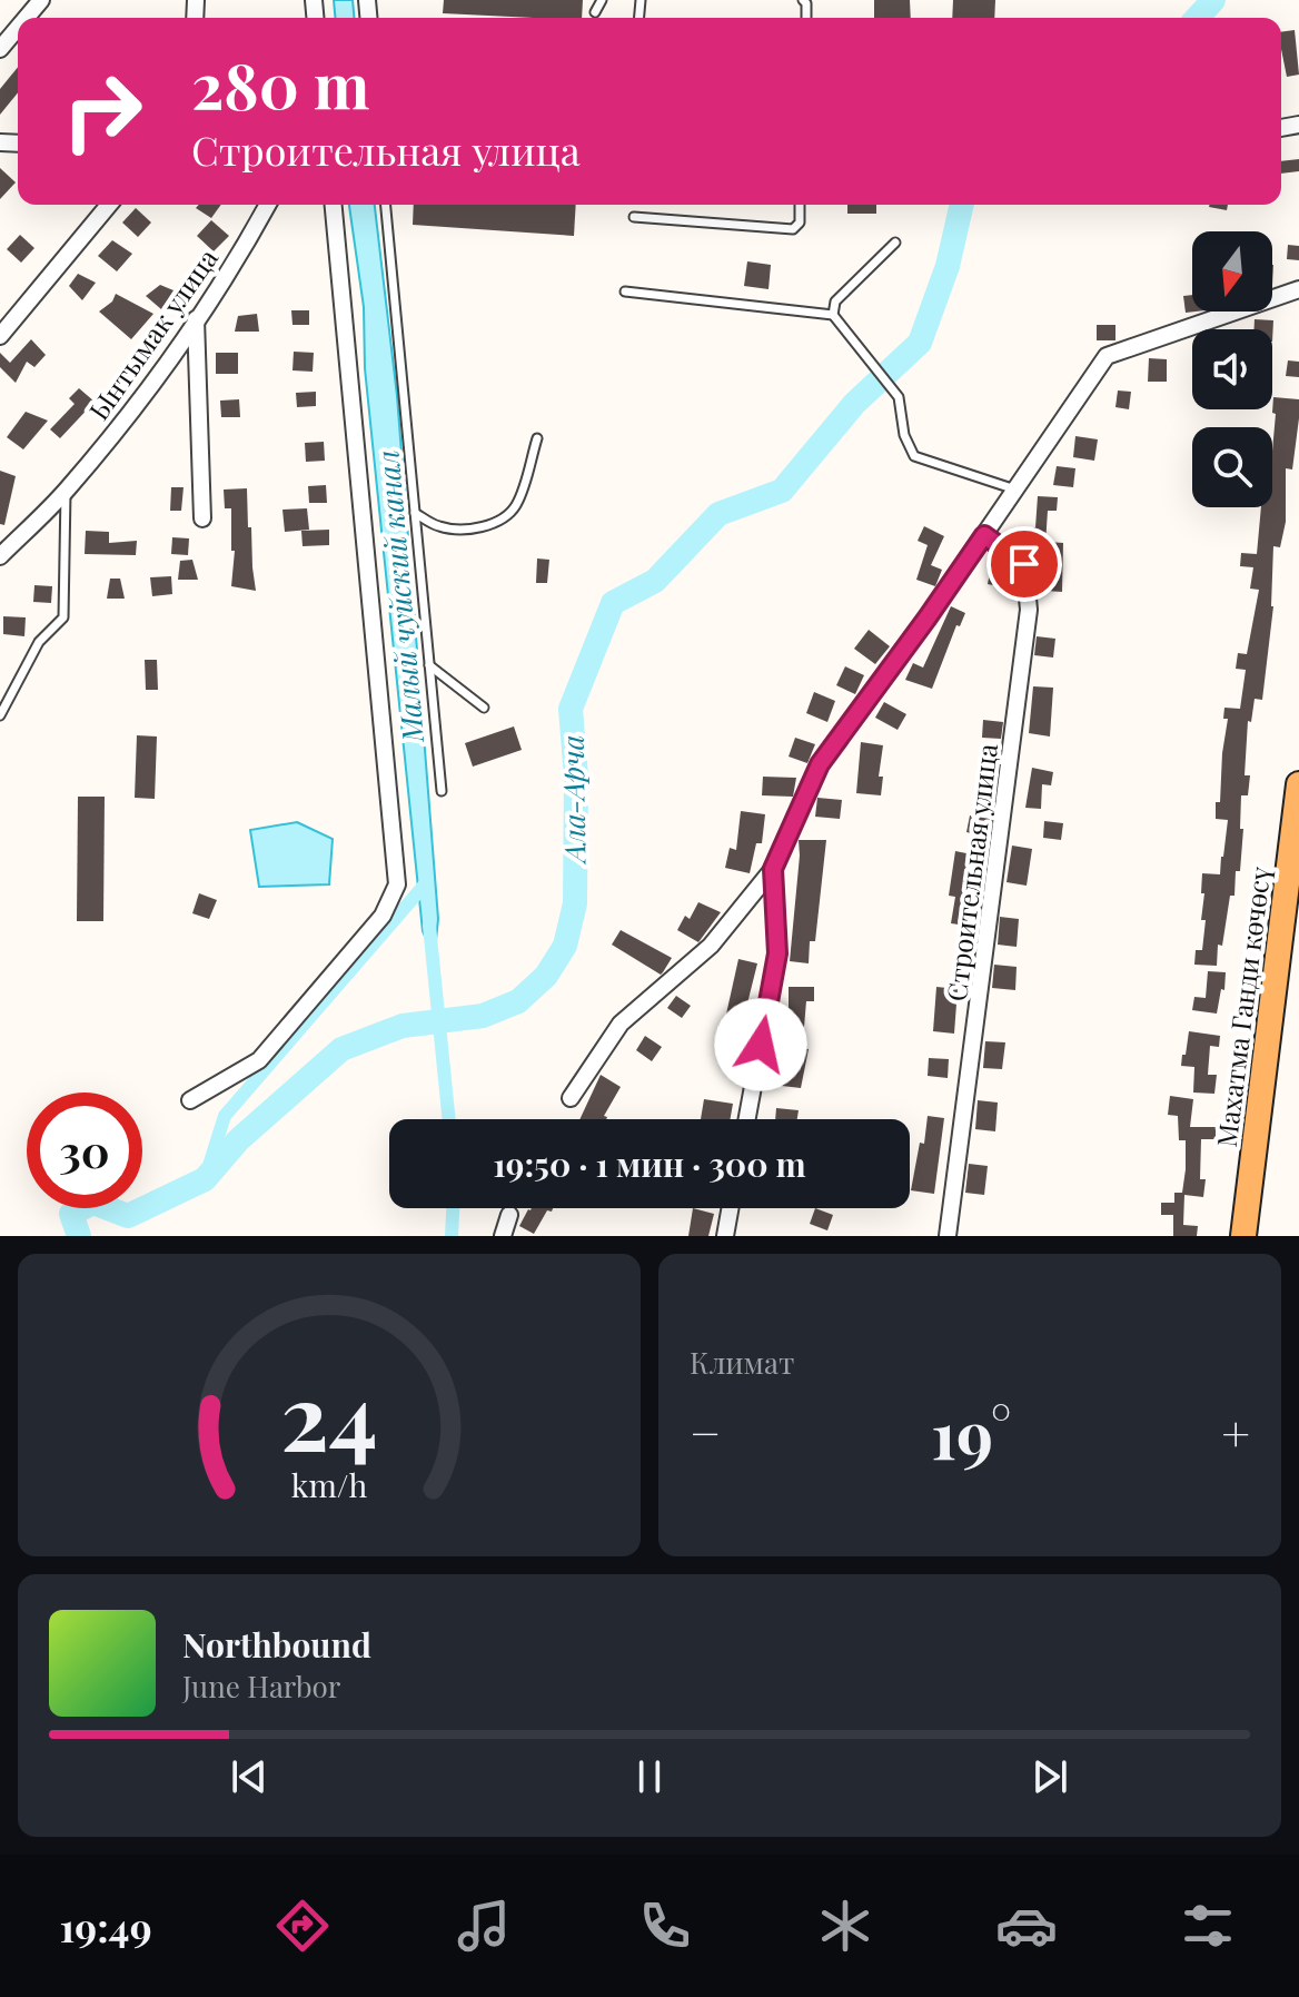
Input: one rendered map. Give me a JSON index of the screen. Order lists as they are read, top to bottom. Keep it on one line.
{"streets":{"main road":["Махатма Ганди көчөсү"],"street":["Ынтымак улица","Строительная улица"]},"water":["Малый чуйский канал","Ала-Арча"],"north":"bottom","page":{"turn":["280 m","Строительная улица"],"limit":"30","trip":"19:50 · 1 мин · 300 m","tile":"Климат","heat":["−","19°","+"],"song":["Northbound","June Harbor"],"tabs":"19:49","gauge":["24","km/h"]}}
